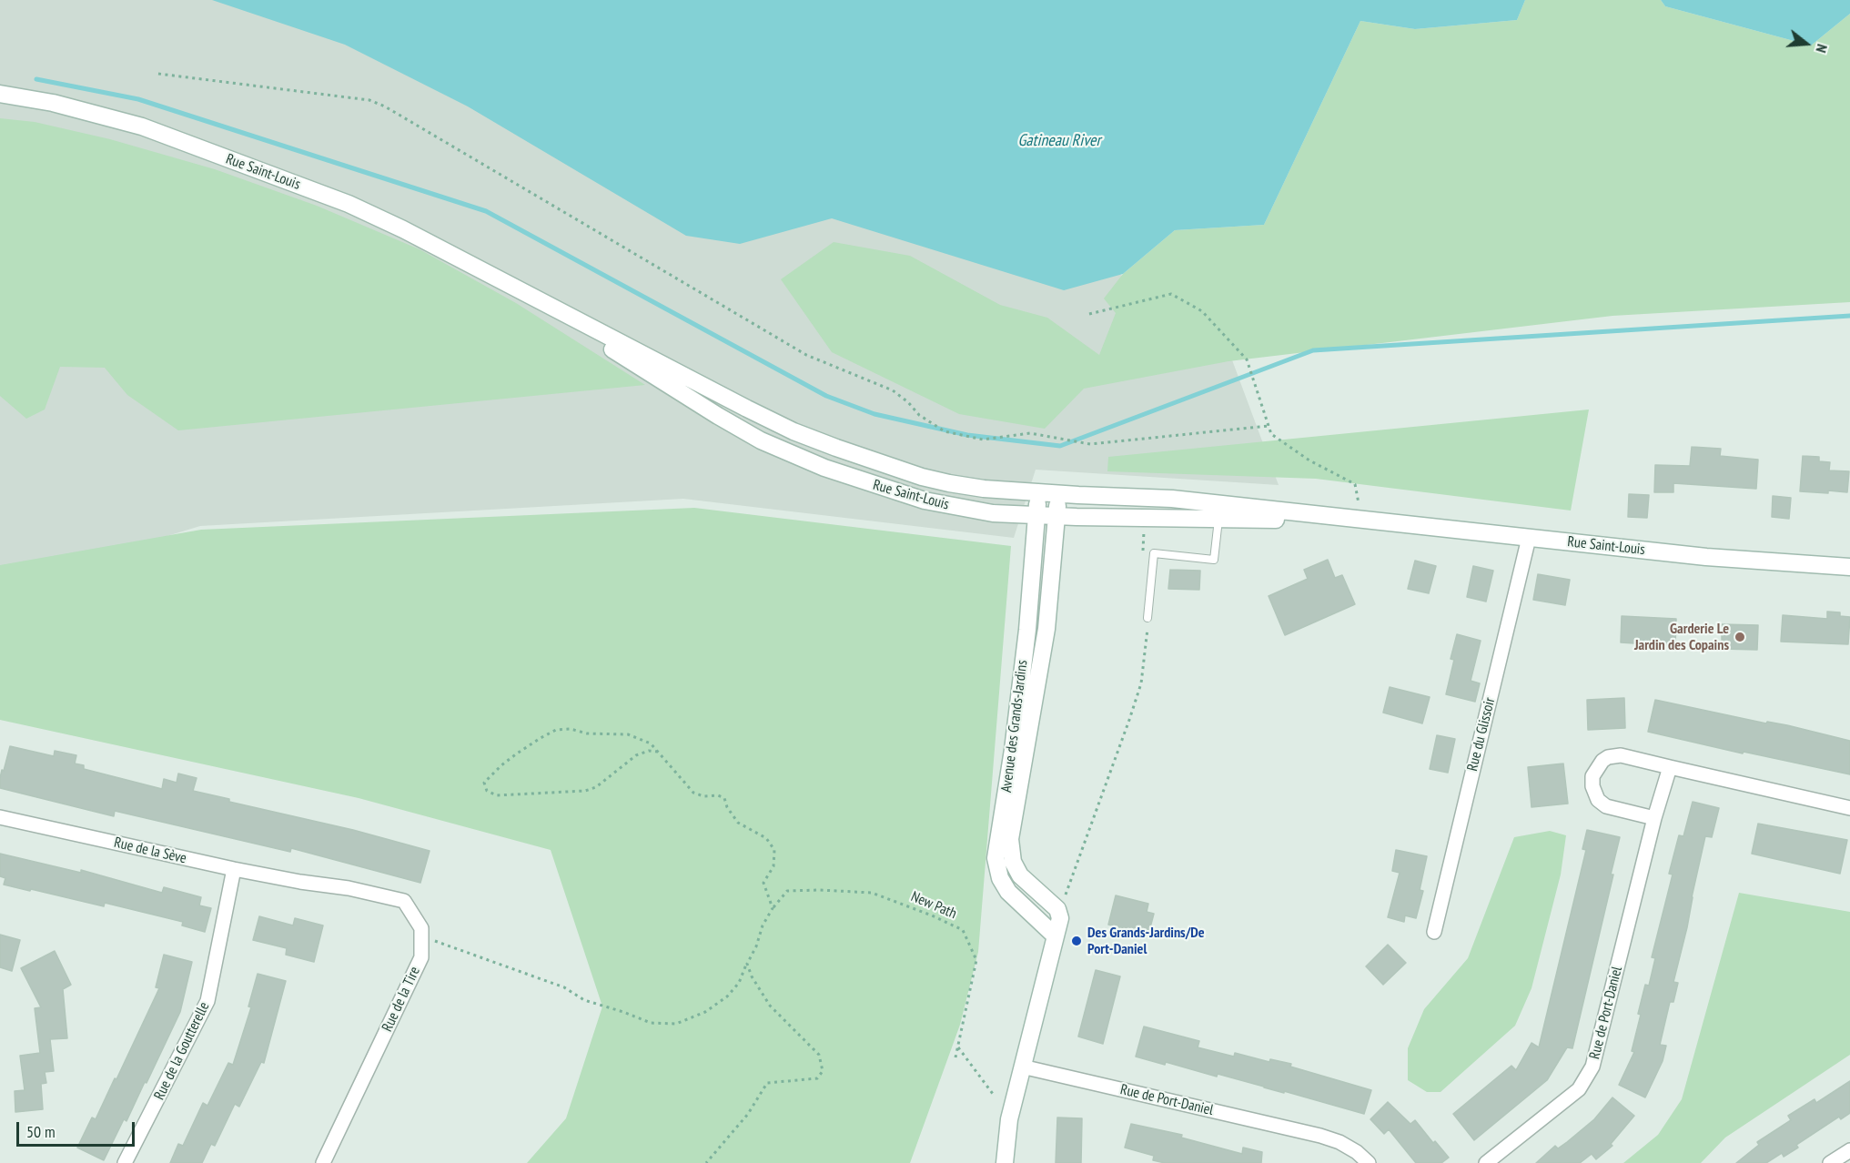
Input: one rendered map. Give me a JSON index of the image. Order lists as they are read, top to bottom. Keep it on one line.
{"streets":{"main road":["Rue Saint-Louis","Avenue des Grands-Jardins"],"street":["Rue du Glissoir","Rue de la Sève","Rue de la Tire","Rue de Port-Daniel","Rue de la Goutterelle"],"path":["New Path"]},"crossings":[["Rue Saint-Louis","Avenue des Grands-Jardins"],["Rue Saint-Louis","Rue du Glissoir"],["Avenue des Grands-Jardins","Rue de Port-Daniel"],["Rue de la Sève","Rue de la Tire"],["Rue de la Sève","Rue de la Goutterelle"]],"water":["Gatineau River"],"places":["Garderie Le Jardin des Copains","Des Grands-Jardins/De Port-Daniel"],"scale_bar":"50 m","north":"right"}
